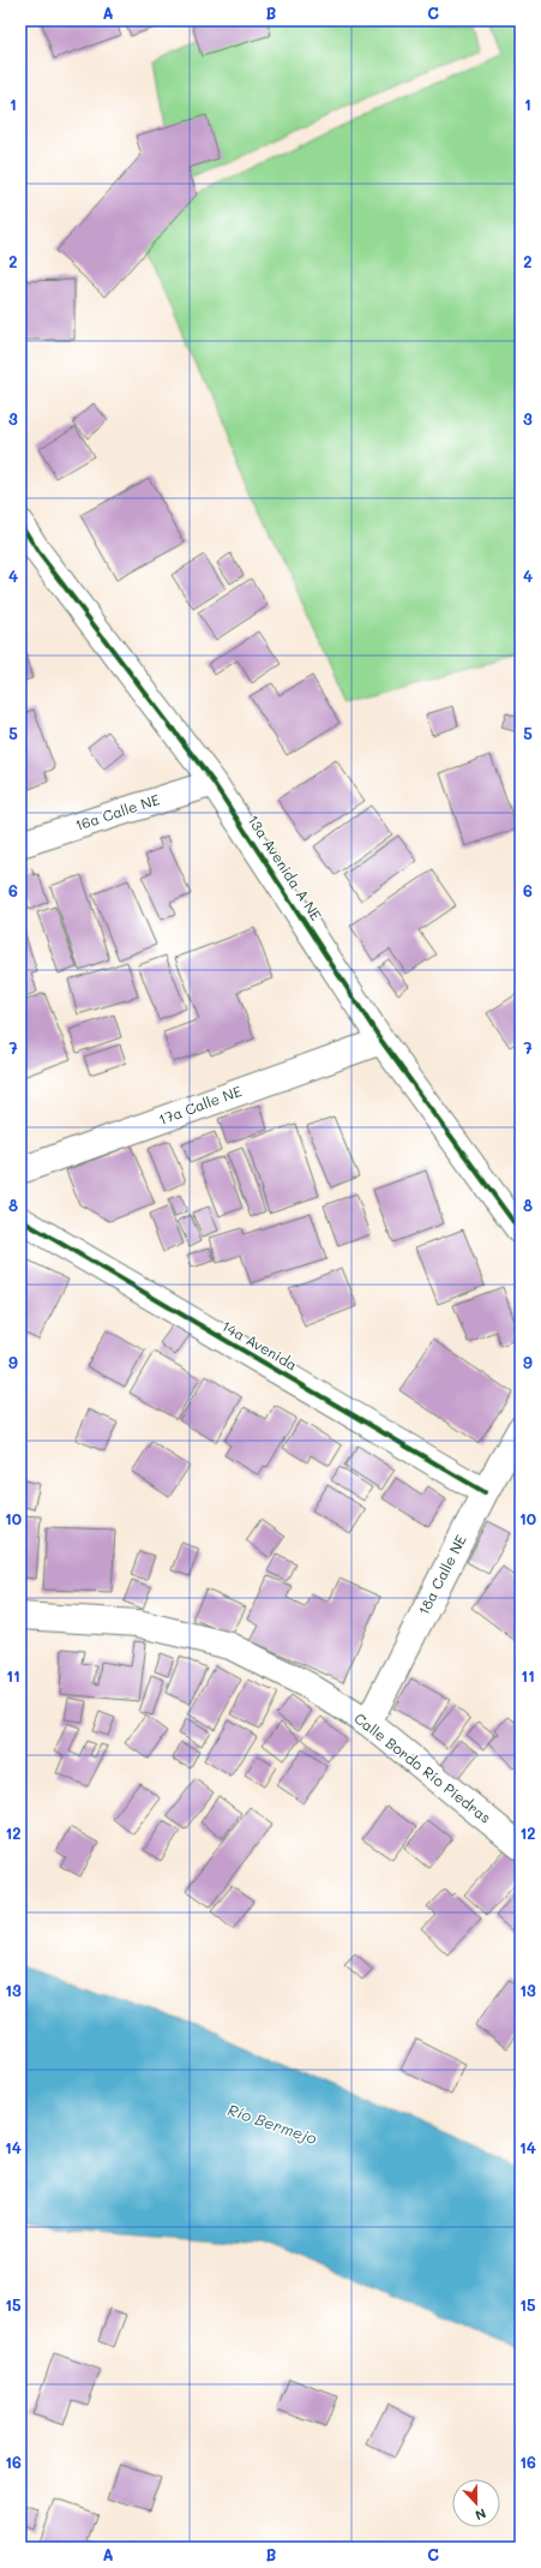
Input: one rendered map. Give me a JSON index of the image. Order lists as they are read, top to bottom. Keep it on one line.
{"streets":{"street":["16a Calle NE","13a Avenida A NE","17a Calle NE","14a Avenida","18a Calle NE","Calle Bordo Río Piedras"]},"crossings":[["16a Calle NE","13a Avenida A NE"],["13a Avenida A NE","17a Calle NE"],["14a Avenida","18a Calle NE"],["18a Calle NE","Calle Bordo Río Piedras"]],"water":["Río Bermejo"],"north":"bottom","grid":{"columns":["A","B","C"],"rows":["1","2","3","4","5","6","7","8","9","10","11","12","13","14","15","16"]}}
